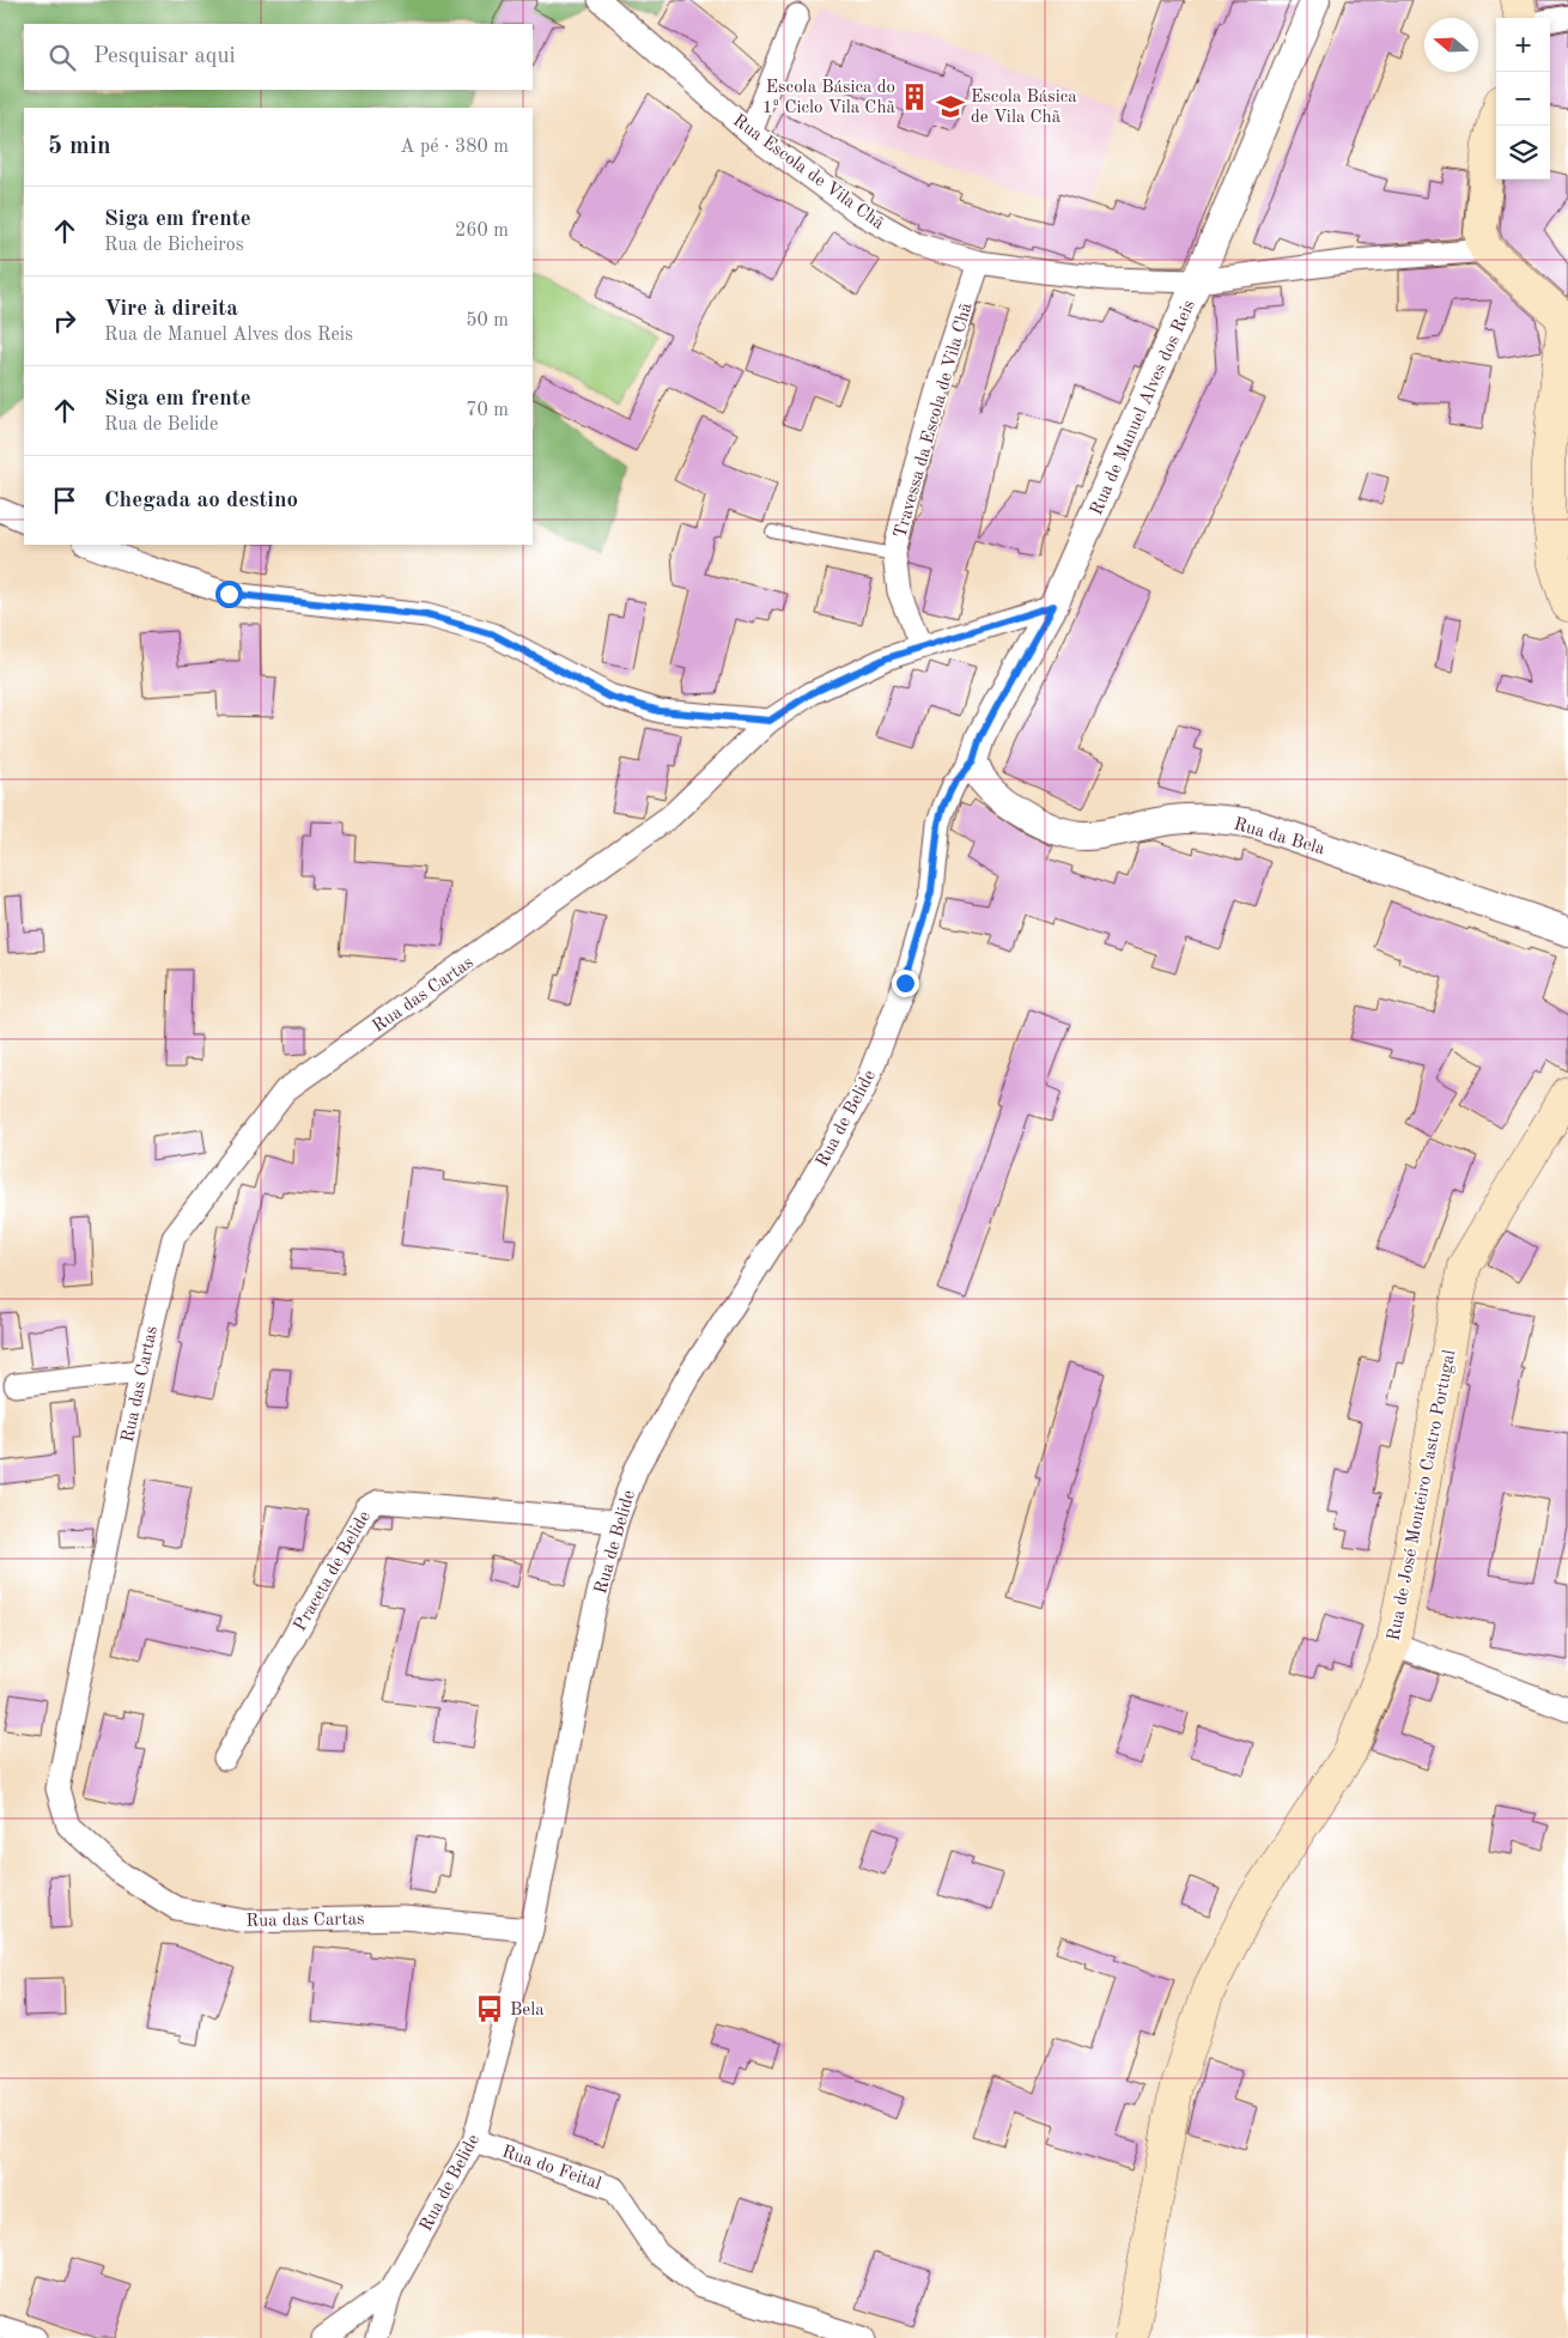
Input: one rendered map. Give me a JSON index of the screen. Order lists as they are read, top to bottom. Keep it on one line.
{"streets":{"main road":["Rua de José Monteiro Castro Portugal"],"street":["Rua Escola de Vila Chã","Rua de Manuel Alves dos Reis","Travessa da Escola de Vila Chã","Rua da Bela","Rua das Cartas","Rua de Belide","Praceta de Belide","Rua do Feital"]},"crossings":[["Rua Escola de Vila Chã","Rua de Manuel Alves dos Reis"],["Rua Escola de Vila Chã","Travessa da Escola de Vila Chã"],["Rua de Manuel Alves dos Reis","Rua da Bela"],["Rua de Manuel Alves dos Reis","Rua das Cartas"],["Rua de Manuel Alves dos Reis","Rua de Belide"],["Travessa da Escola de Vila Chã","Rua das Cartas"],["Rua da Bela","Rua de Belide"],["Rua das Cartas","Rua de Belide"],["Rua de Belide","Praceta de Belide"],["Rua de Belide","Rua do Feital"]],"places":{"building":["Escola Básica do 1º Ciclo Vila Chã"],"school or university":["Escola Básica de Vila Chã"],"bus stop":["Bela"]},"north":"left","page":{"map_buttons":["+","−"],"search":"Pesquisar aqui","heading":["5 min","A pé · 380 m"],"list":[["Siga em frente","Rua de Bicheiros","260 m"],["Vire à direita","Rua de Manuel Alves dos Reis","50 m"],["Siga em frente","Rua de Belide","70 m"],"Chegada ao destino"]}}
